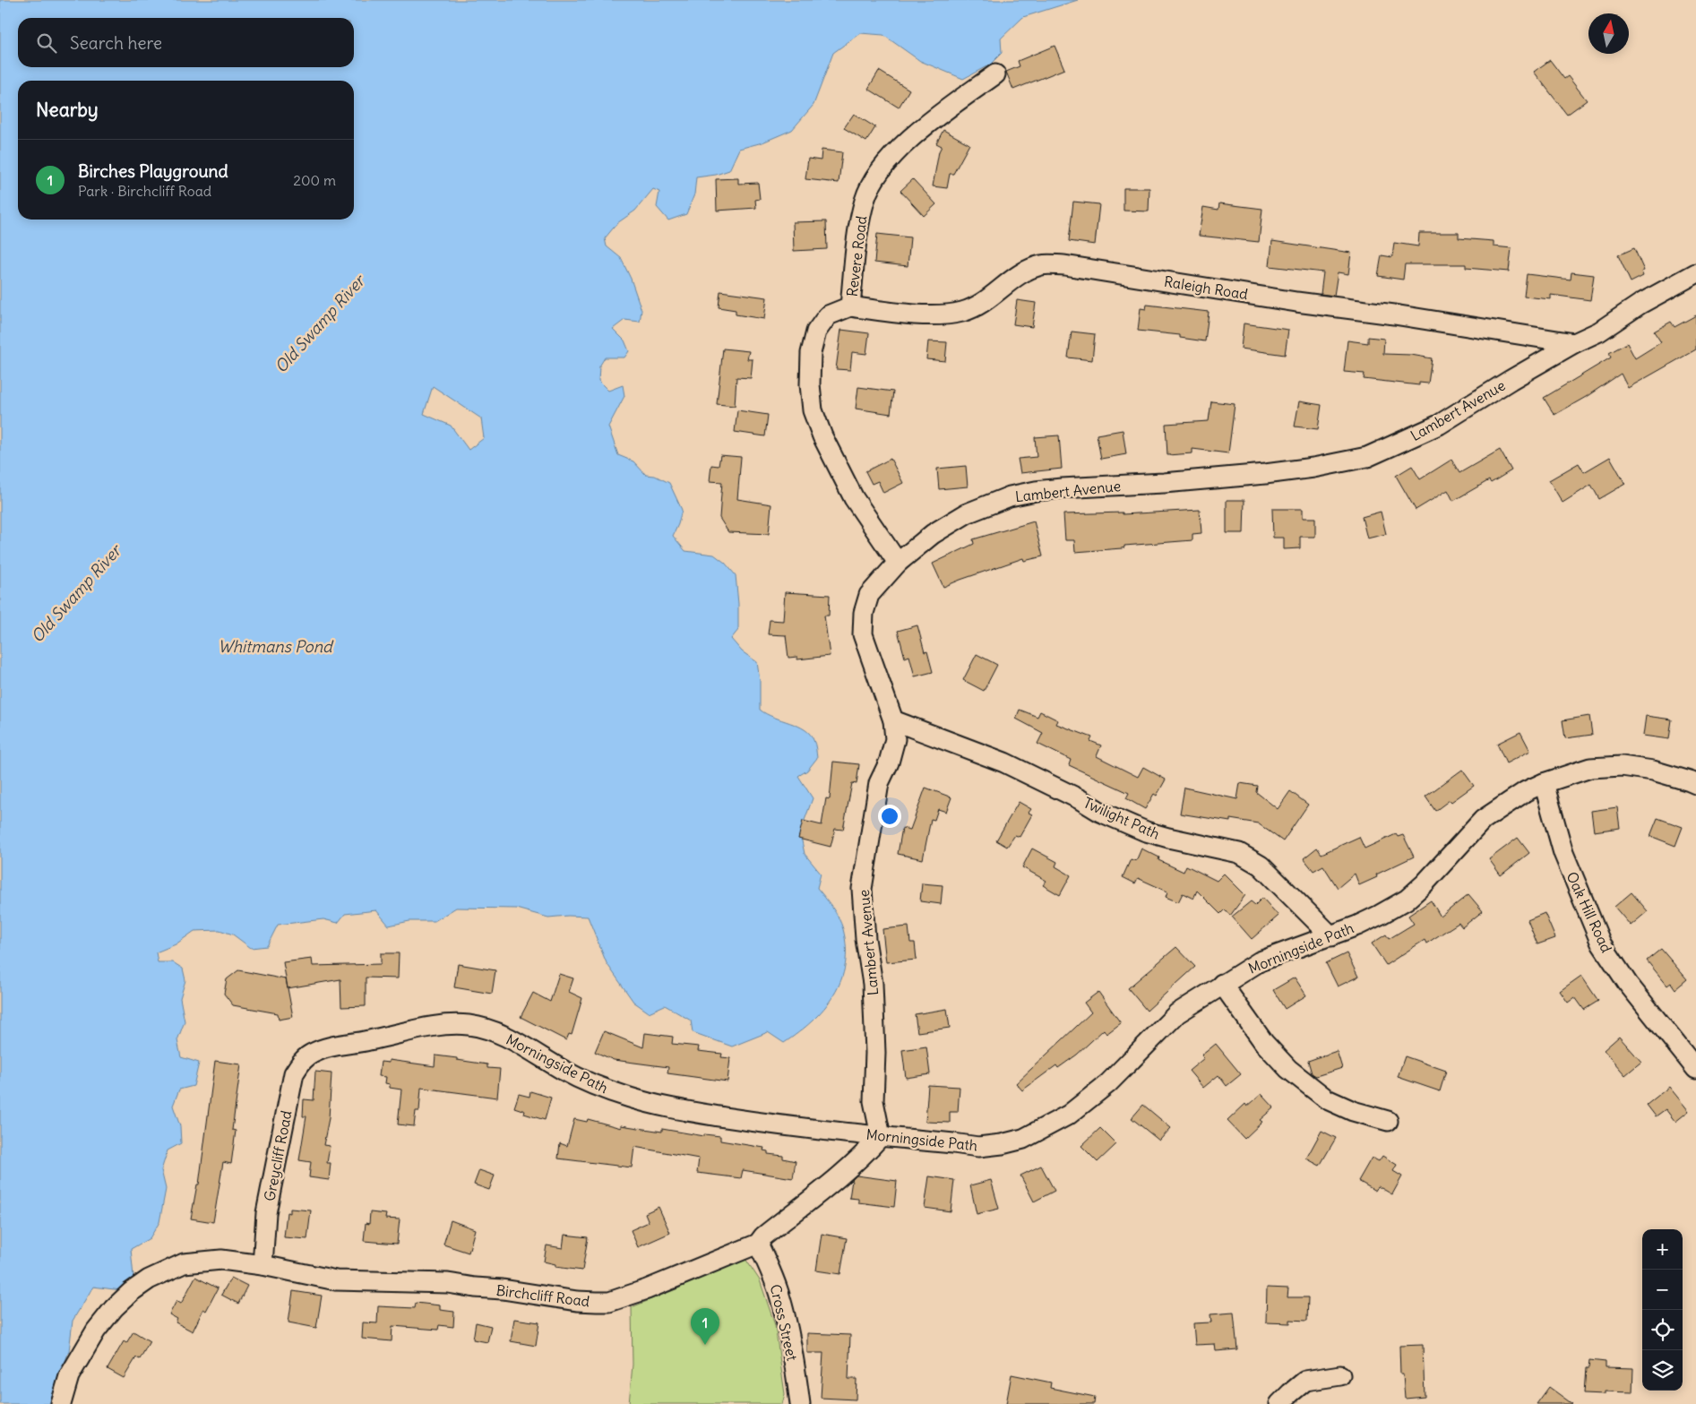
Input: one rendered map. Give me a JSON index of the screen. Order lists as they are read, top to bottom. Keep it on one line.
{"streets":{"street":["Revere Road","Raleigh Road","Lambert Avenue","Twilight Path","Oak Hill Road","Morningside Path","Greycliff Road","Birchcliff Road","Cross Street"]},"crossings":[["Revere Road","Raleigh Road"],["Revere Road","Lambert Avenue"],["Raleigh Road","Lambert Avenue"],["Lambert Avenue","Twilight Path"],["Lambert Avenue","Morningside Path"],["Lambert Avenue","Birchcliff Road"],["Twilight Path","Morningside Path"],["Oak Hill Road","Morningside Path"],["Morningside Path","Greycliff Road"],["Morningside Path","Birchcliff Road"],["Greycliff Road","Birchcliff Road"],["Birchcliff Road","Cross Street"]],"water":["Old Swamp River","Whitmans Pond"],"north":"top","page":{"search":"Search here","heading":"Nearby","list":[{"mark":"1","name":"Birches Playground","note":"Park · Birchcliff Road","value":"200 m"}],"map_buttons":["+","−"],"pins":"1"}}
